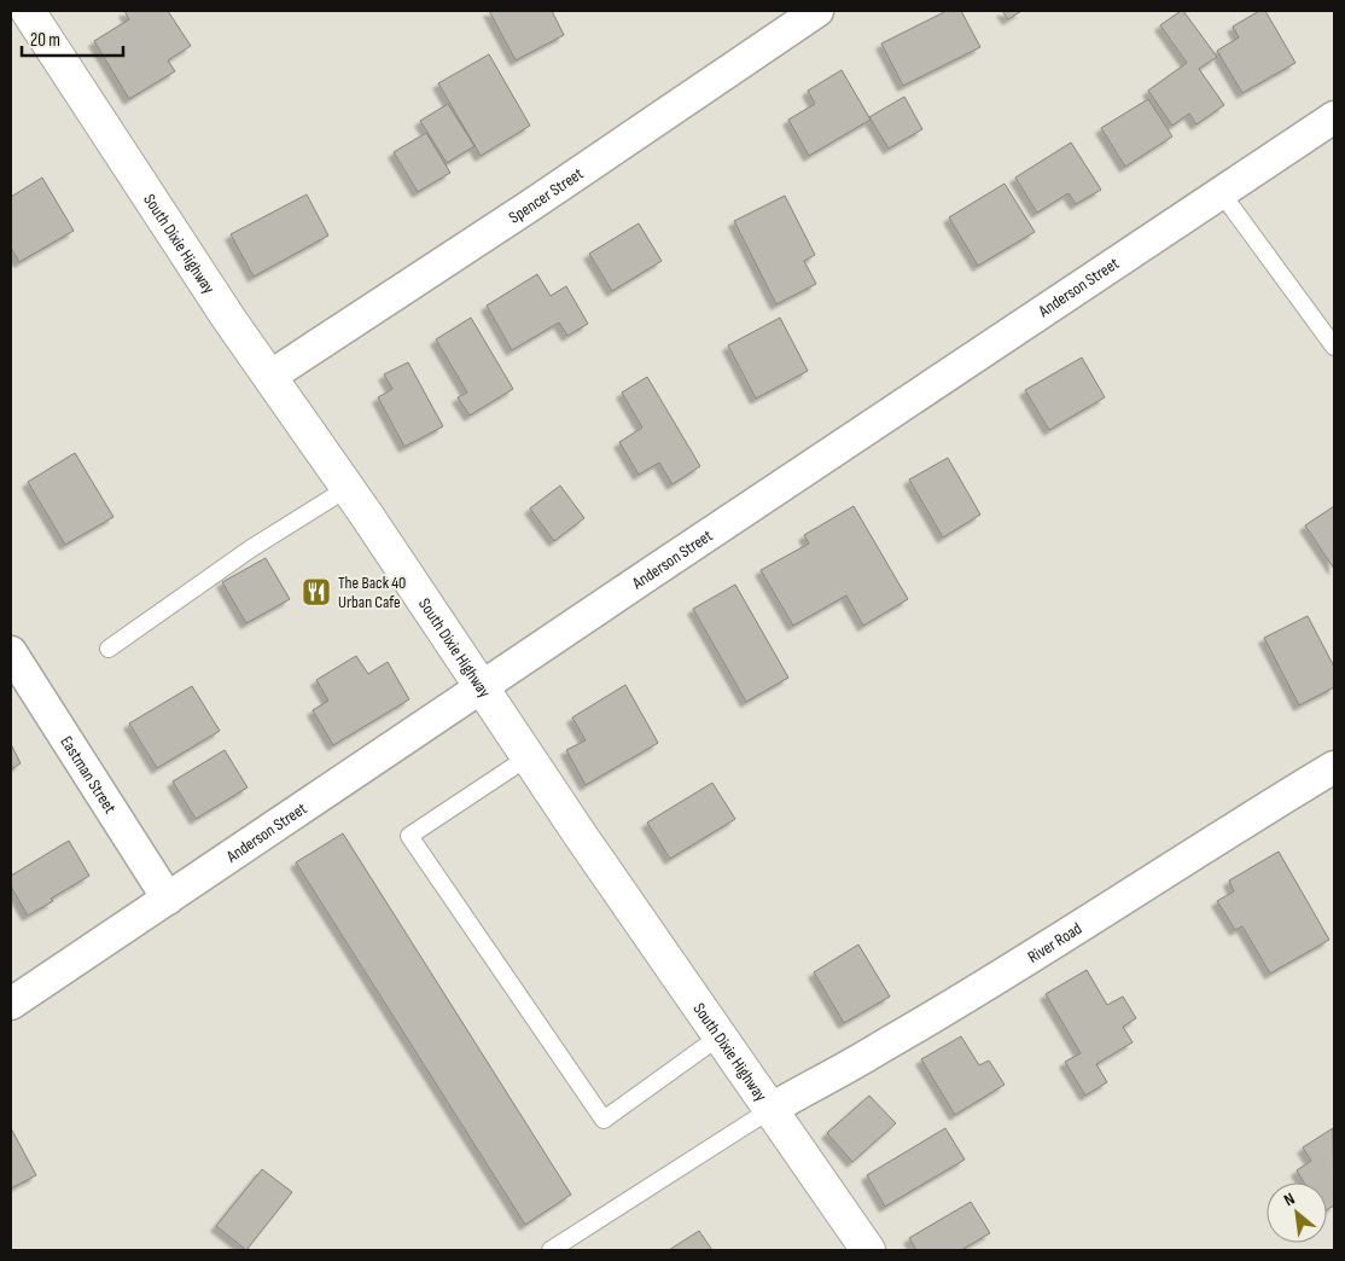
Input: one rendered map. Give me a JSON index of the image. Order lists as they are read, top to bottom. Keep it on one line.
{"streets":{"main road":["South Dixie Highway"],"street":["Spencer Street","Anderson Street","Eastman Street","River Road"]},"crossings":[["Spencer Street","South Dixie Highway"],["South Dixie Highway","Anderson Street"],["South Dixie Highway","River Road"],["Anderson Street","Eastman Street"]],"places":{"restaurant":["The Back 40 Urban Cafe"]},"scale_bar":"20 m","north":"top left"}
